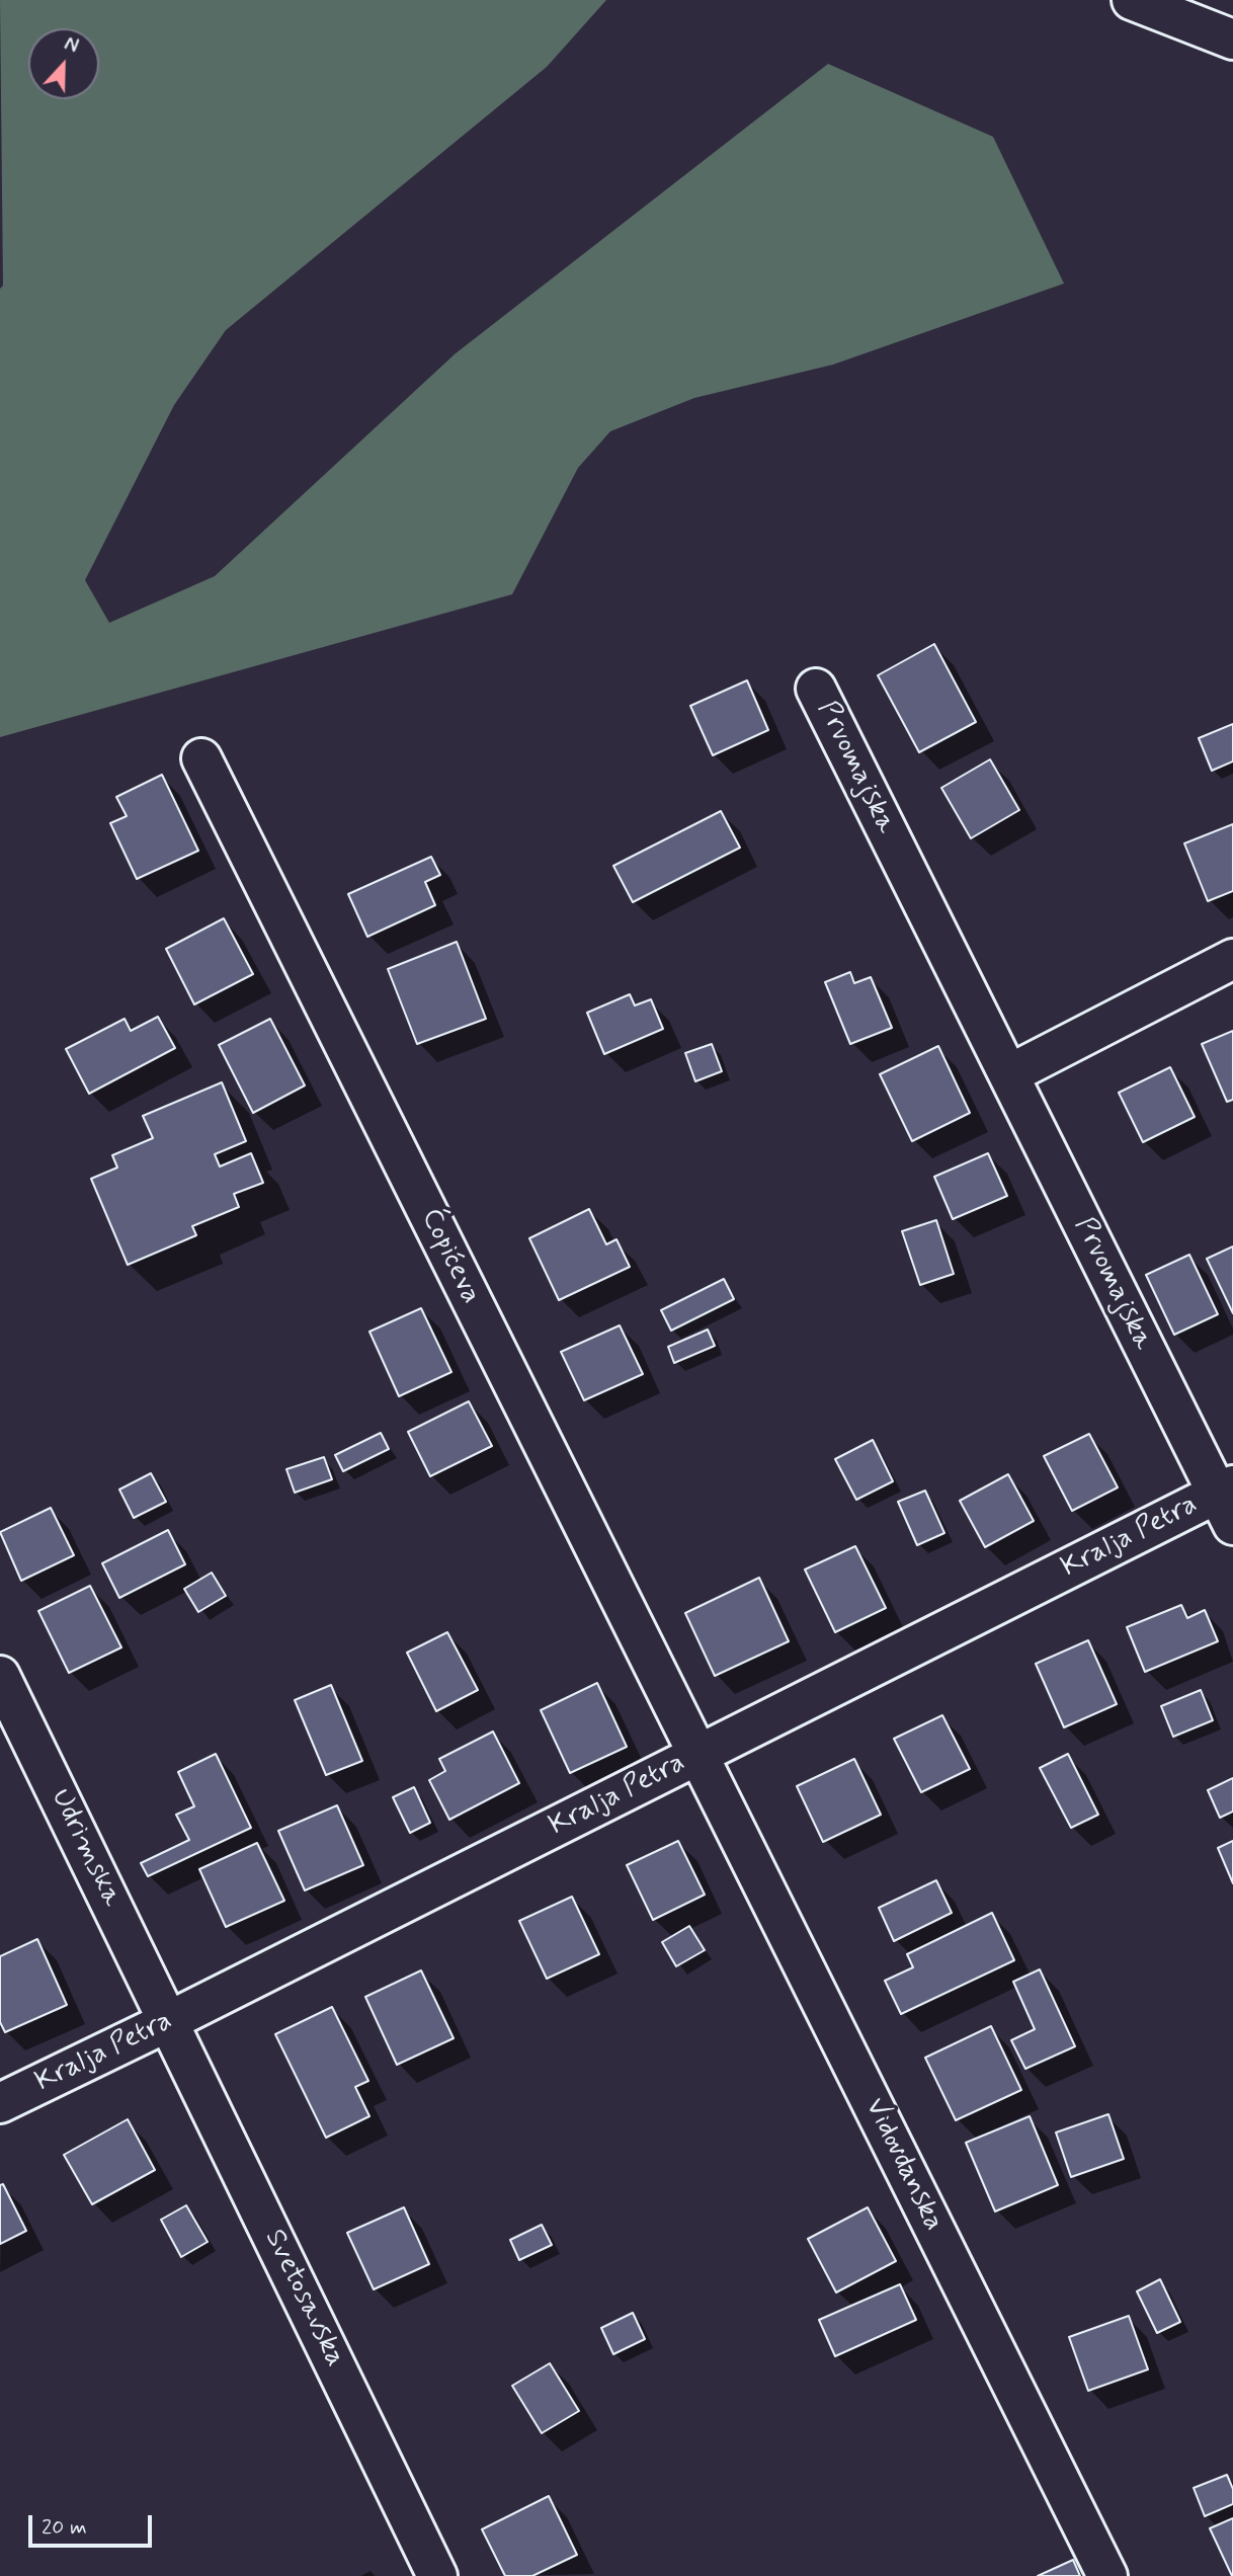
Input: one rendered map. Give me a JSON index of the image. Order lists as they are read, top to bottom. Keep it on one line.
{"streets":{"street":["Prvomajska","Ćopićeva","Kralja Petra","Udrimska","Vidovdanska","Svetosavska"]},"crossings":[["Prvomajska","Kralja Petra"],["Ćopićeva","Kralja Petra"],["Ćopićeva","Vidovdanska"],["Kralja Petra","Udrimska"],["Kralja Petra","Vidovdanska"],["Kralja Petra","Svetosavska"],["Udrimska","Svetosavska"]],"scale_bar":"20 m","north":"top"}
